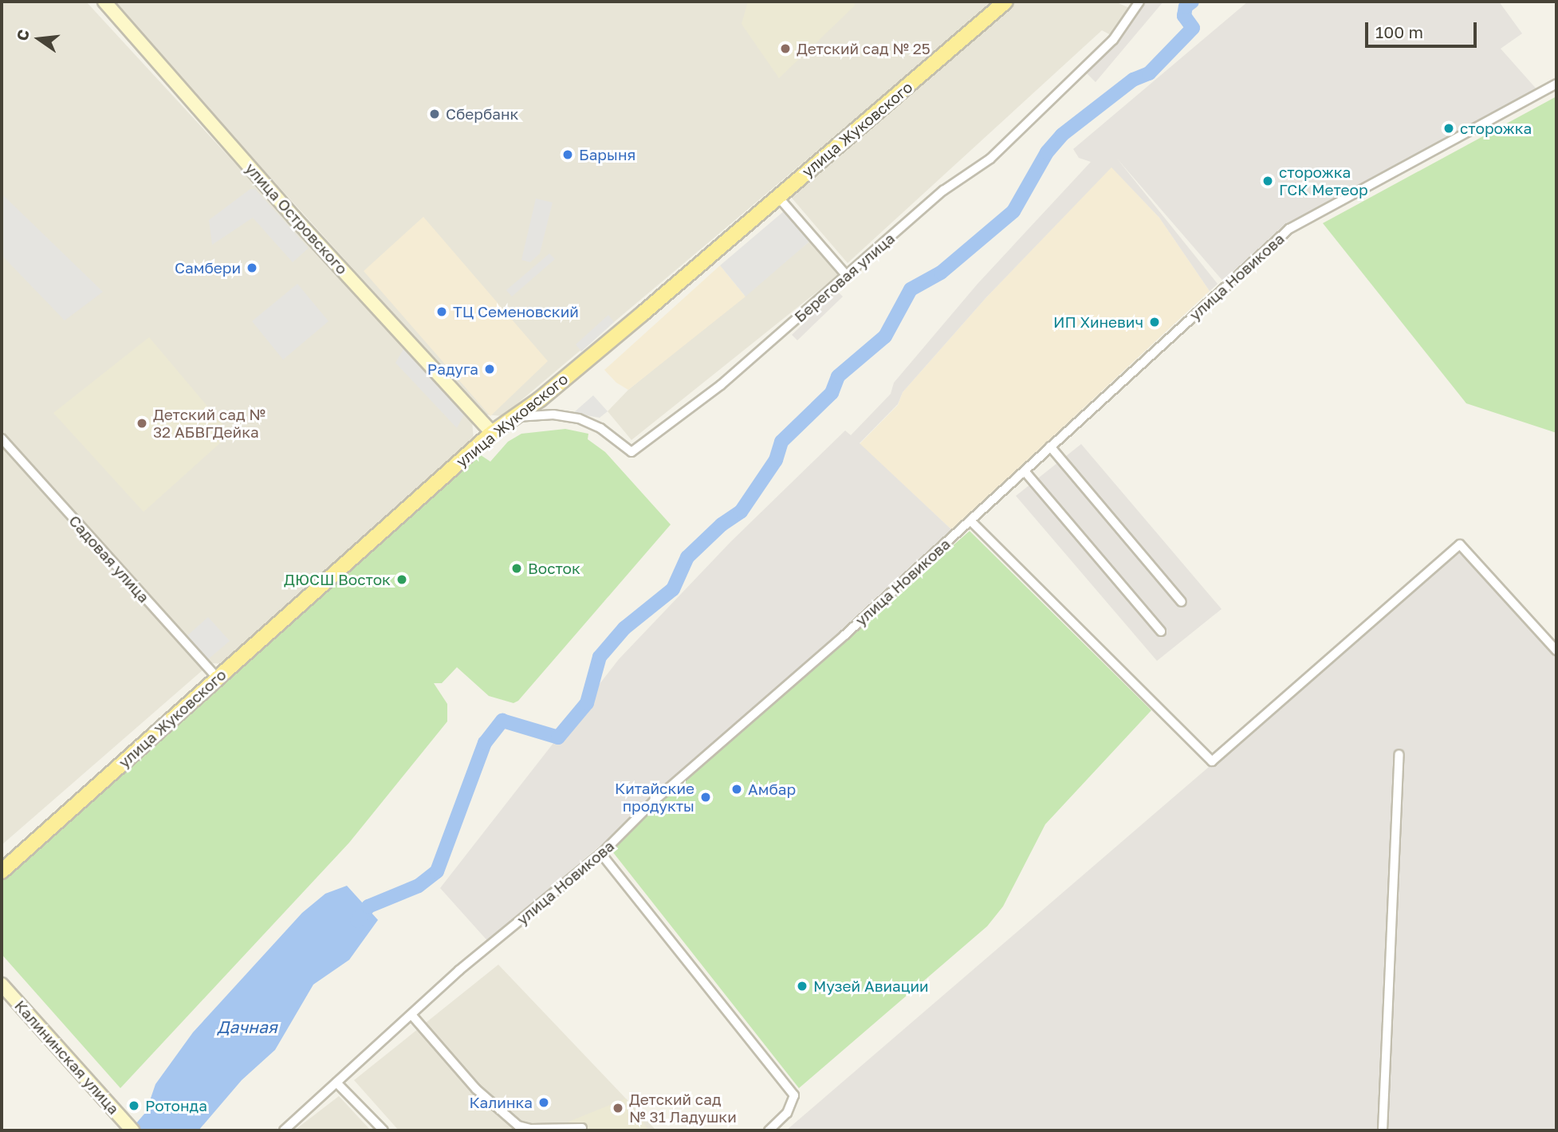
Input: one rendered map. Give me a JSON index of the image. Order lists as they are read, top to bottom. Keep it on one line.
{"streets":{"main road":["улица Жуковского","улица Островского","Калининская улица"],"street":["улица Новикова","Береговая улица","Садовая улица"]},"crossings":[["улица Жуковского","улица Островского"],["улица Жуковского","Береговая улица"],["улица Жуковского","Садовая улица"]],"water":["Дачная"],"places":["Детский сад № 25","Сбербанк","сторожка","Барыня","сторожка ГСК Метеор","Самбери","ТЦ Семеновский","ИП Хиневич","Радуга","Детский сад № 32 АБВГДейка","Восток","ДЮСШ Восток","Амбар","Китайские продукты","Музей Авиации","Калинка","Ротонда","Детский сад № 31 Ладушки"],"scale_bar":"100 m","north":"left"}
